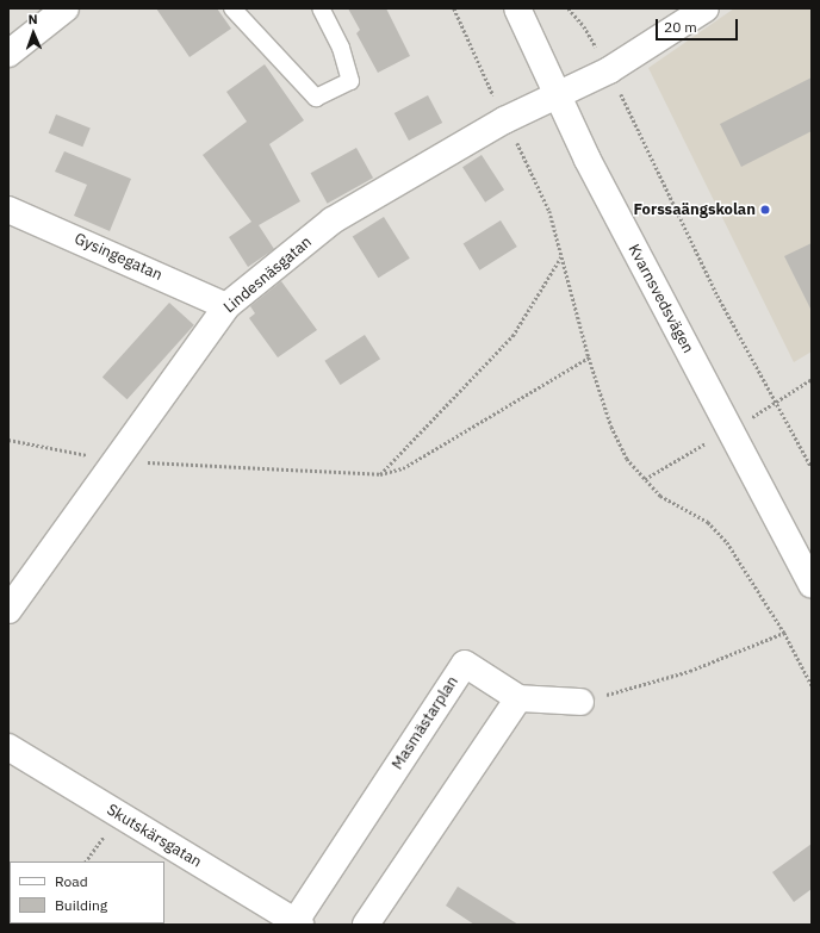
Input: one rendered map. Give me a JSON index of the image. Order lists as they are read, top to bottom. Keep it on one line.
{"streets":{"street":["Gysingegatan","Lindesnäsgatan","Kvarnsvedsvägen","Masmästarplan","Skutskärsgatan"]},"crossings":[["Gysingegatan","Lindesnäsgatan"],["Lindesnäsgatan","Kvarnsvedsvägen"],["Masmästarplan","Skutskärsgatan"]],"places":["Forssaängskolan"],"legend":["Road","Building"],"scale_bar":"20 m","north":"top"}
